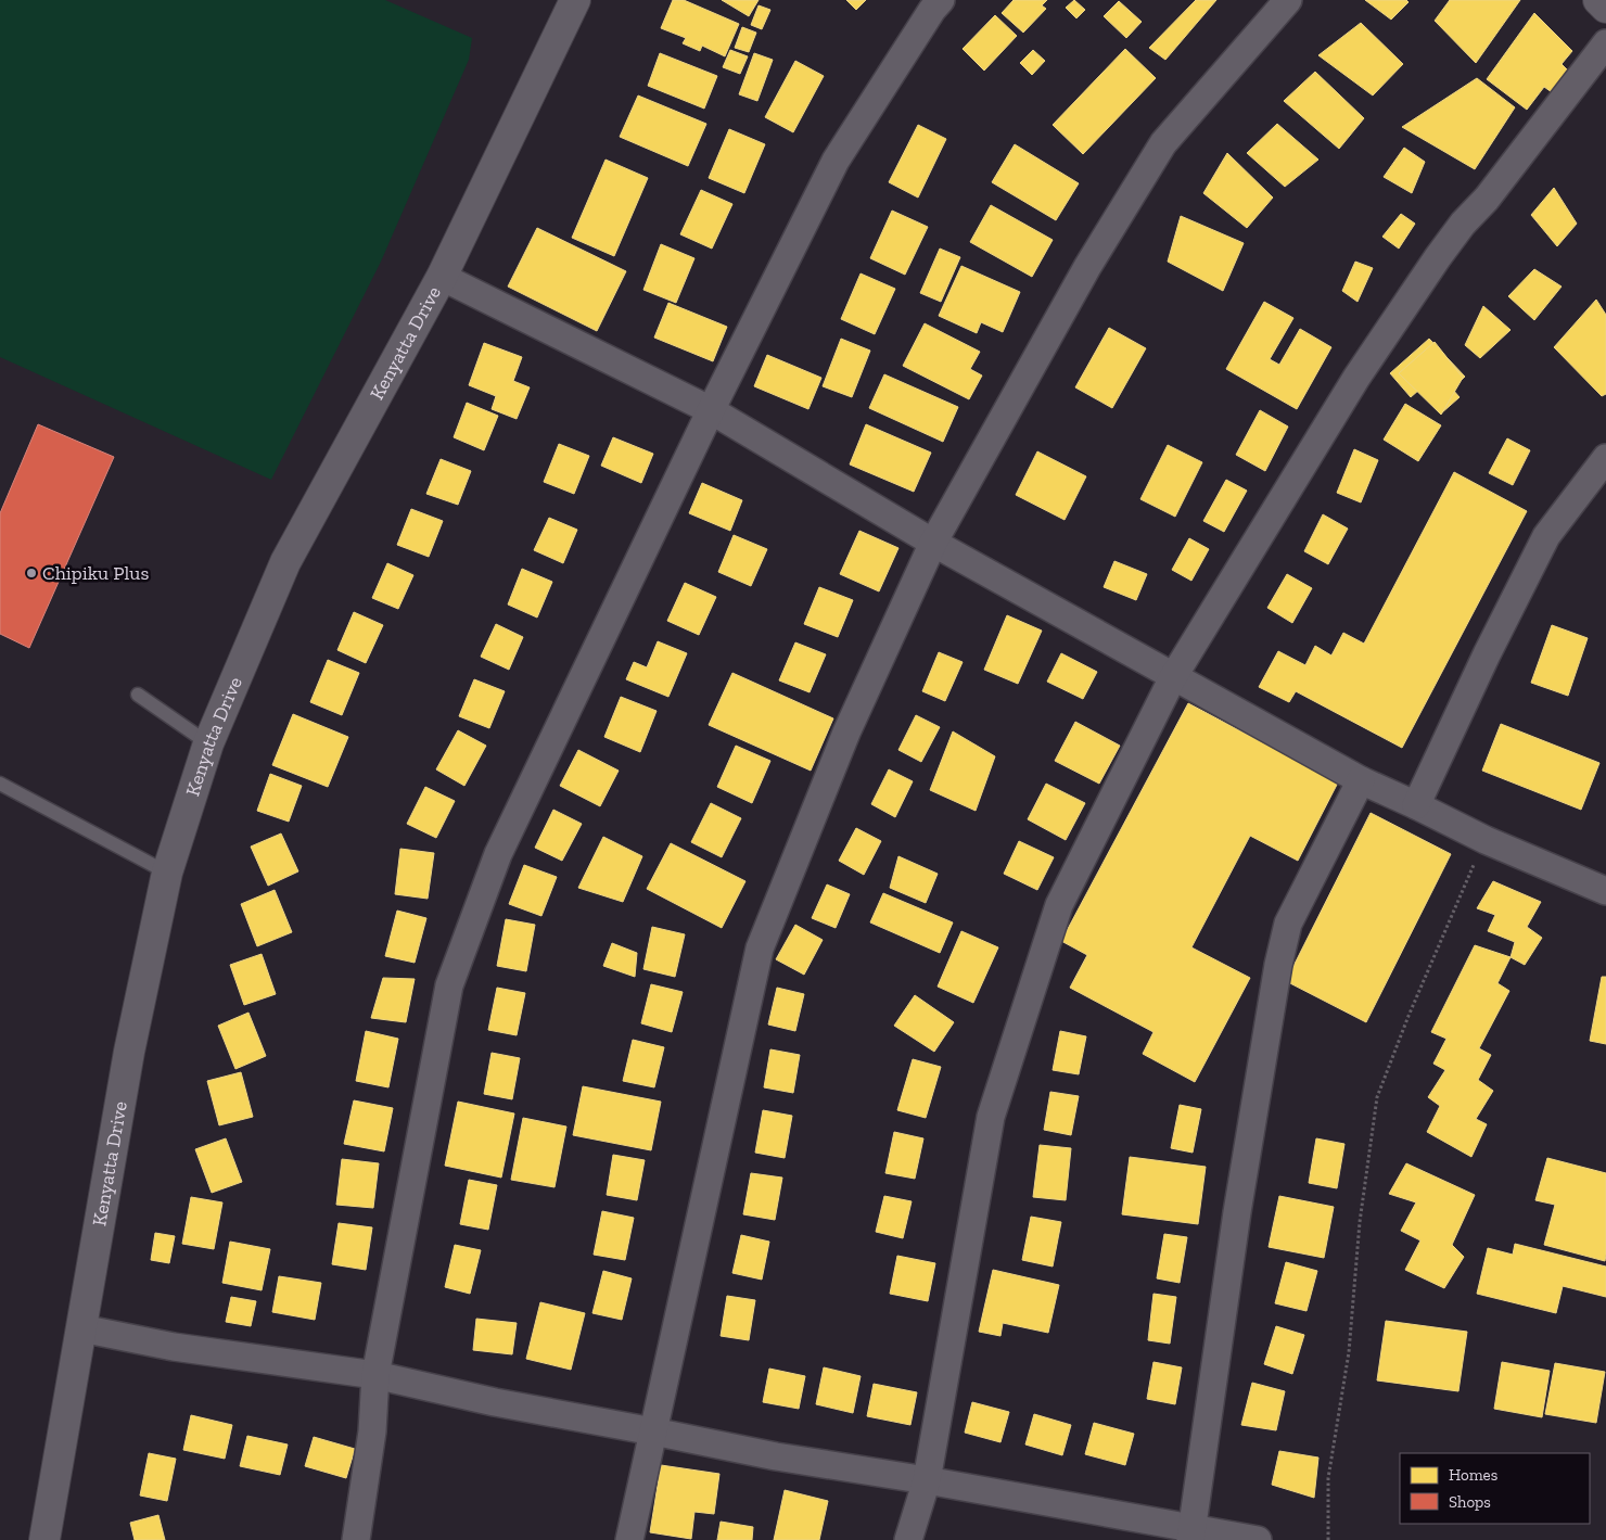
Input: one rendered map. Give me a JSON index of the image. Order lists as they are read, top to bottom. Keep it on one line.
{"streets":{"main road":["Kenyatta Drive"]},"places":["Chipiku Plus"],"legend":["Homes","Shops"]}
